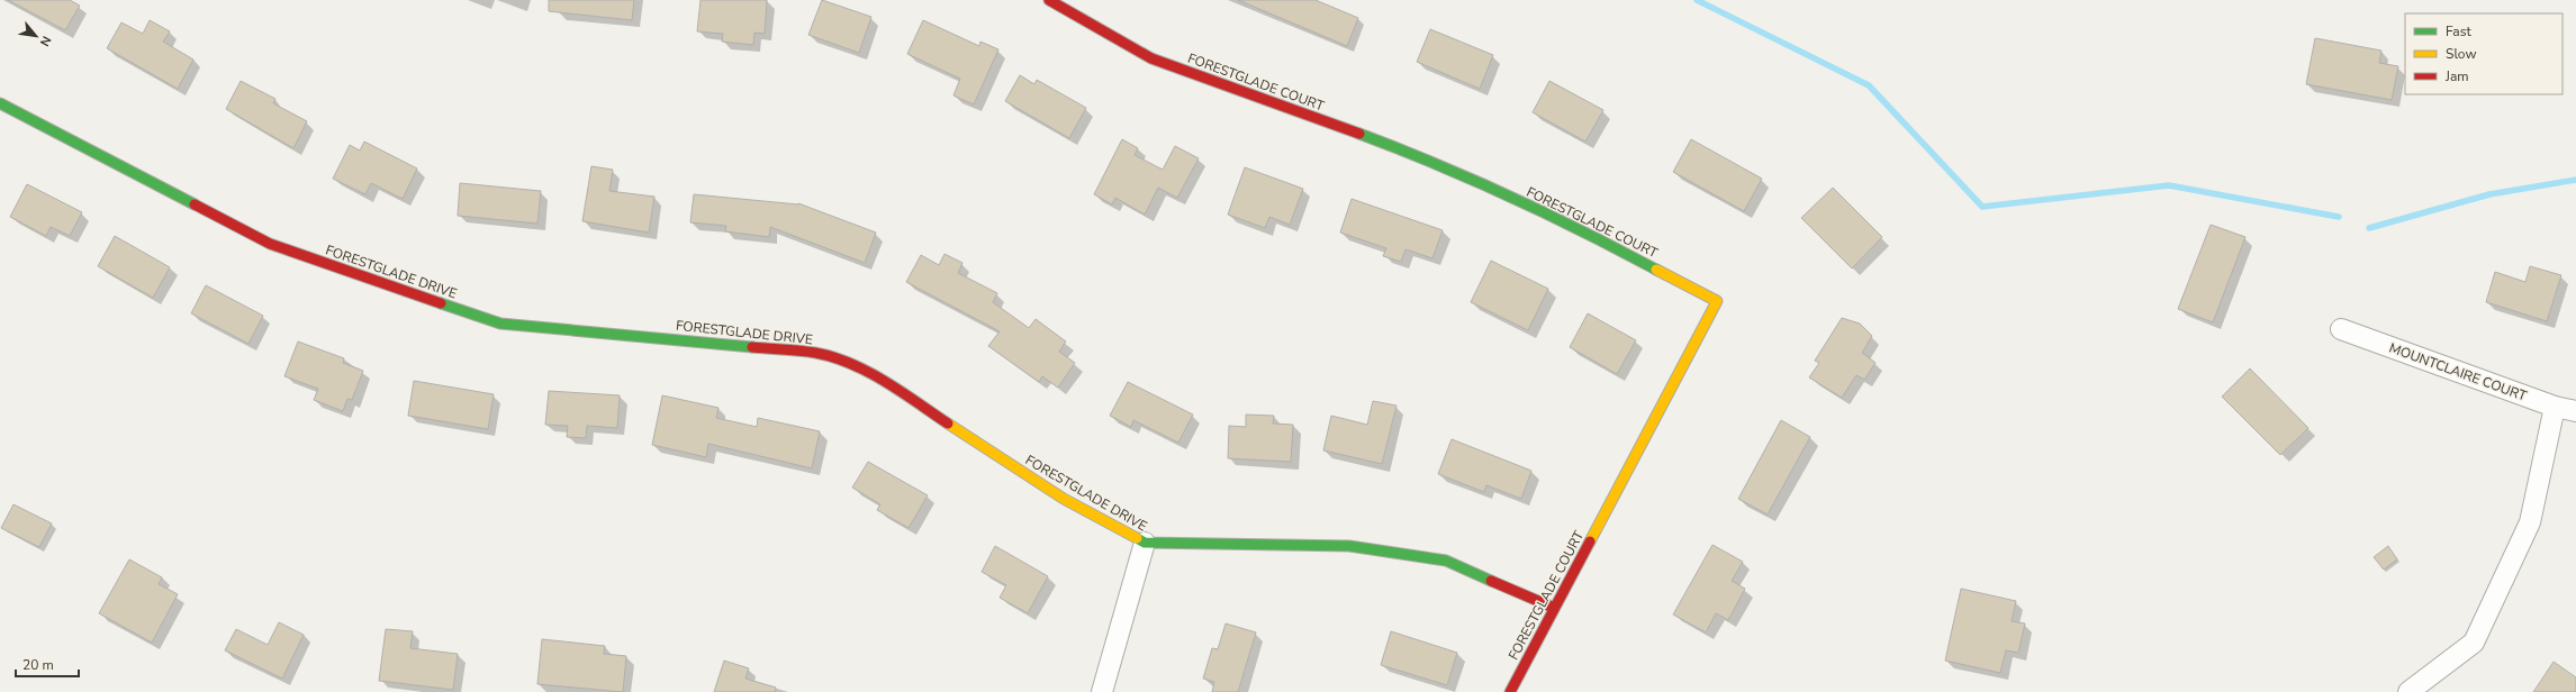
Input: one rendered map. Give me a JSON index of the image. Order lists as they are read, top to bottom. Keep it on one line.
{"streets":{"street":["FORESTGLADE COURT","FORESTGLADE DRIVE","MOUNTCLAIRE COURT"]},"crossings":[["FORESTGLADE COURT","FORESTGLADE DRIVE"]],"legend":["Fast","Slow","Jam"],"scale_bar":"20 m","north":"bottom right"}
